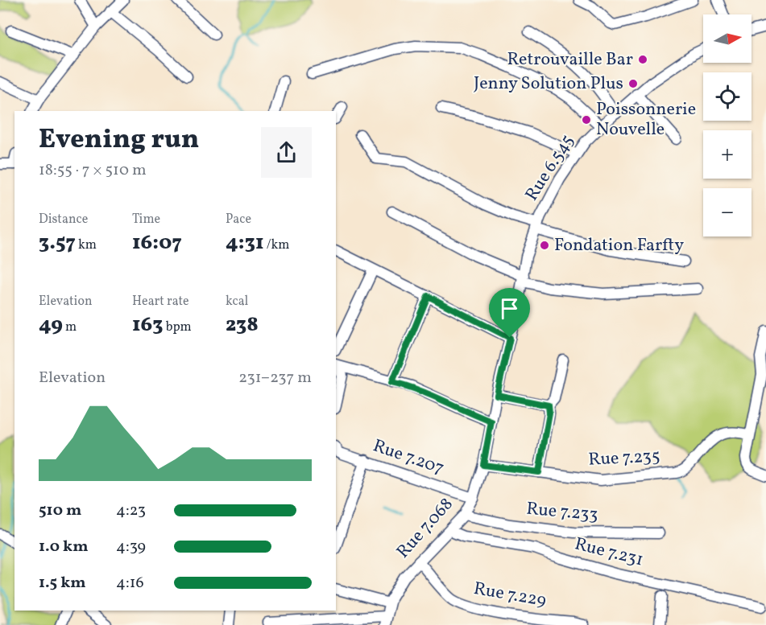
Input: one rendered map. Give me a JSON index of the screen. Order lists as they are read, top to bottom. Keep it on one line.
{"streets":{"street":["Rue 6.545","Rue 7.207","Rue 7.235","Rue 7.233","Rue 7.068","Rue 7.231","Rue 7.229"]},"crossings":[["Rue 6.545","Rue 7.068"],["Rue 7.207","Rue 7.068"],["Rue 7.235","Rue 7.068"],["Rue 7.233","Rue 7.068"],["Rue 7.068","Rue 7.231"],["Rue 7.068","Rue 7.229"]],"places":["Retrouvaille Bar","Jenny Solution Plus","Poissonnerie Nouvelle","Fondation Farfty"],"north":"right","page":{"map_buttons":["+","−"],"heading":["Evening run","18:55 · 7 × 510 m"],"stats":[["Distance","3.57 km"],["Time","16:07"],["Pace","4:31 /km"],["Elevation","49 m"],["Heart rate","163 bpm"],["kcal","238"]],"chart":["Elevation","231–237 m"],"list":[{"name":"510 m","note":"4:23"},{"name":"1.0 km","note":"4:39"},{"name":"1.5 km","note":"4:16"}]}}
